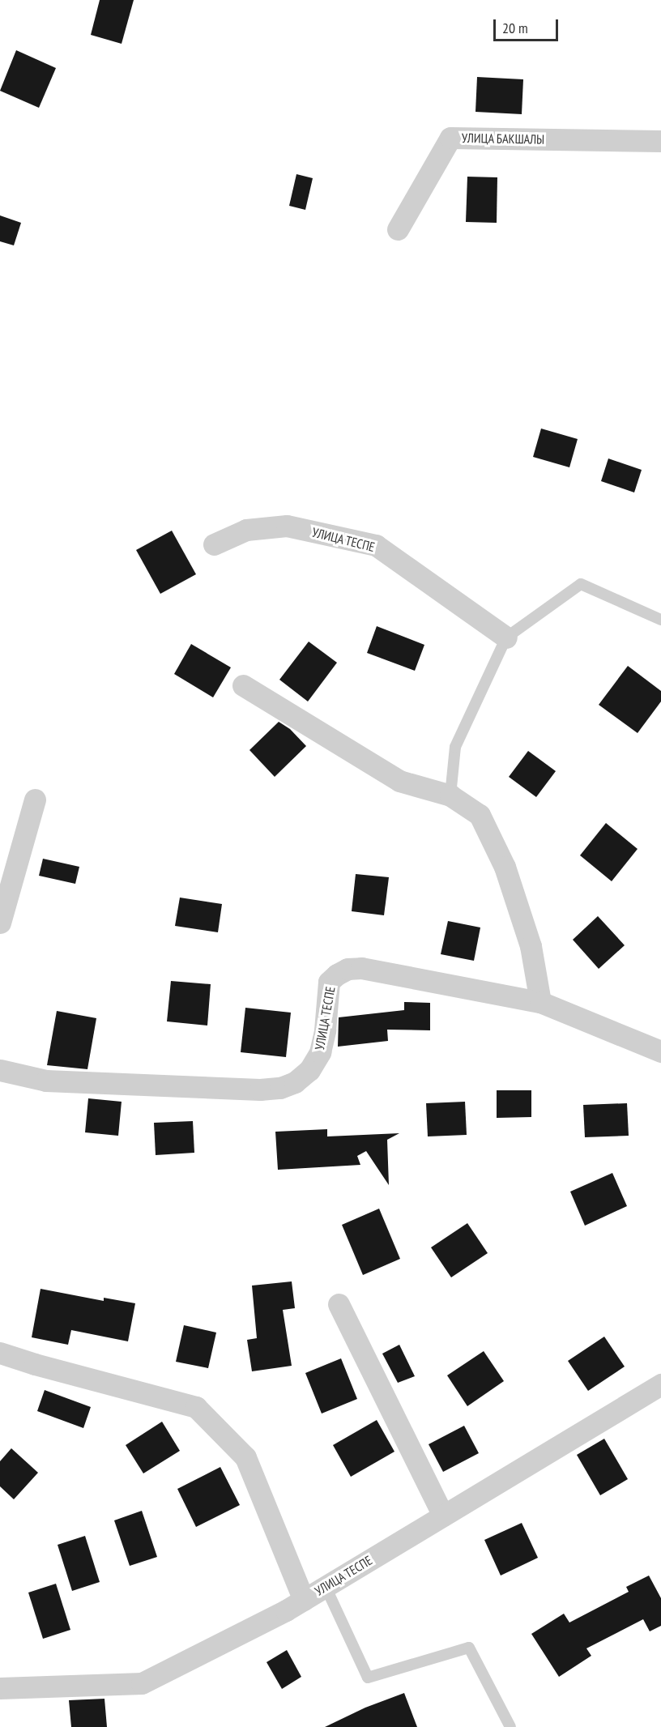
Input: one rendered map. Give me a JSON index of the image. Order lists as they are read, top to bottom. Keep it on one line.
{"streets":{"street":["УЛИЦА БАКШАЛЫ","УЛИЦА ТЕСПЕ"]},"scale_bar":"20 m"}
